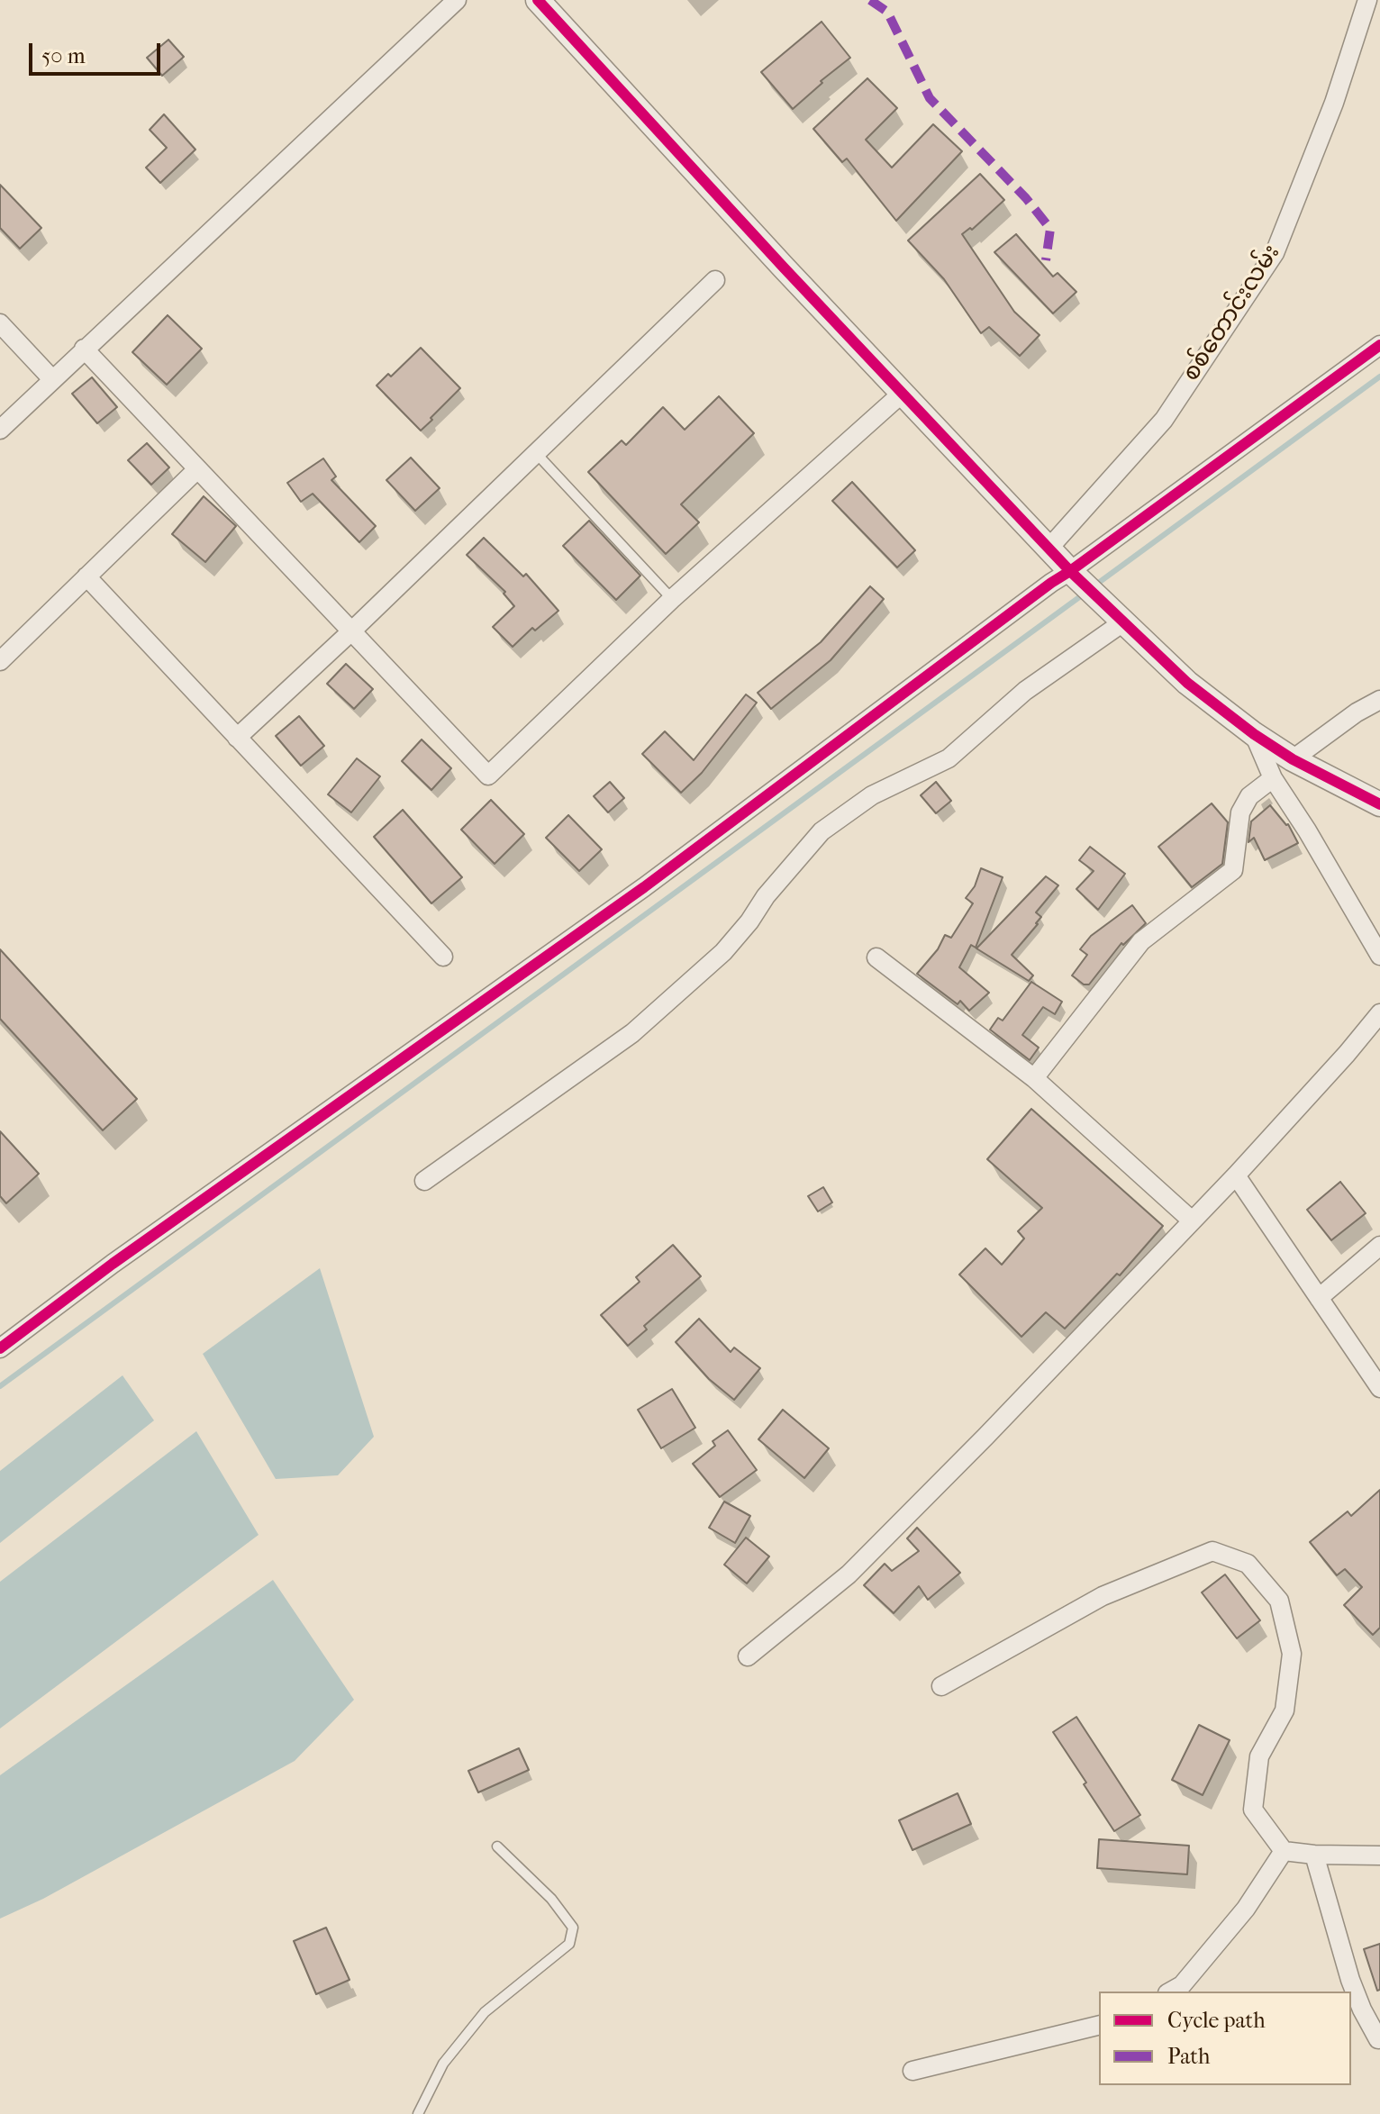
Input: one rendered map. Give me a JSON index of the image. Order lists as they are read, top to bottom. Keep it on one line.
{"streets":{"street":["စစ်တောင်းလမ်း"]},"legend":["Cycle path","Path"],"scale_bar":"50 m"}
